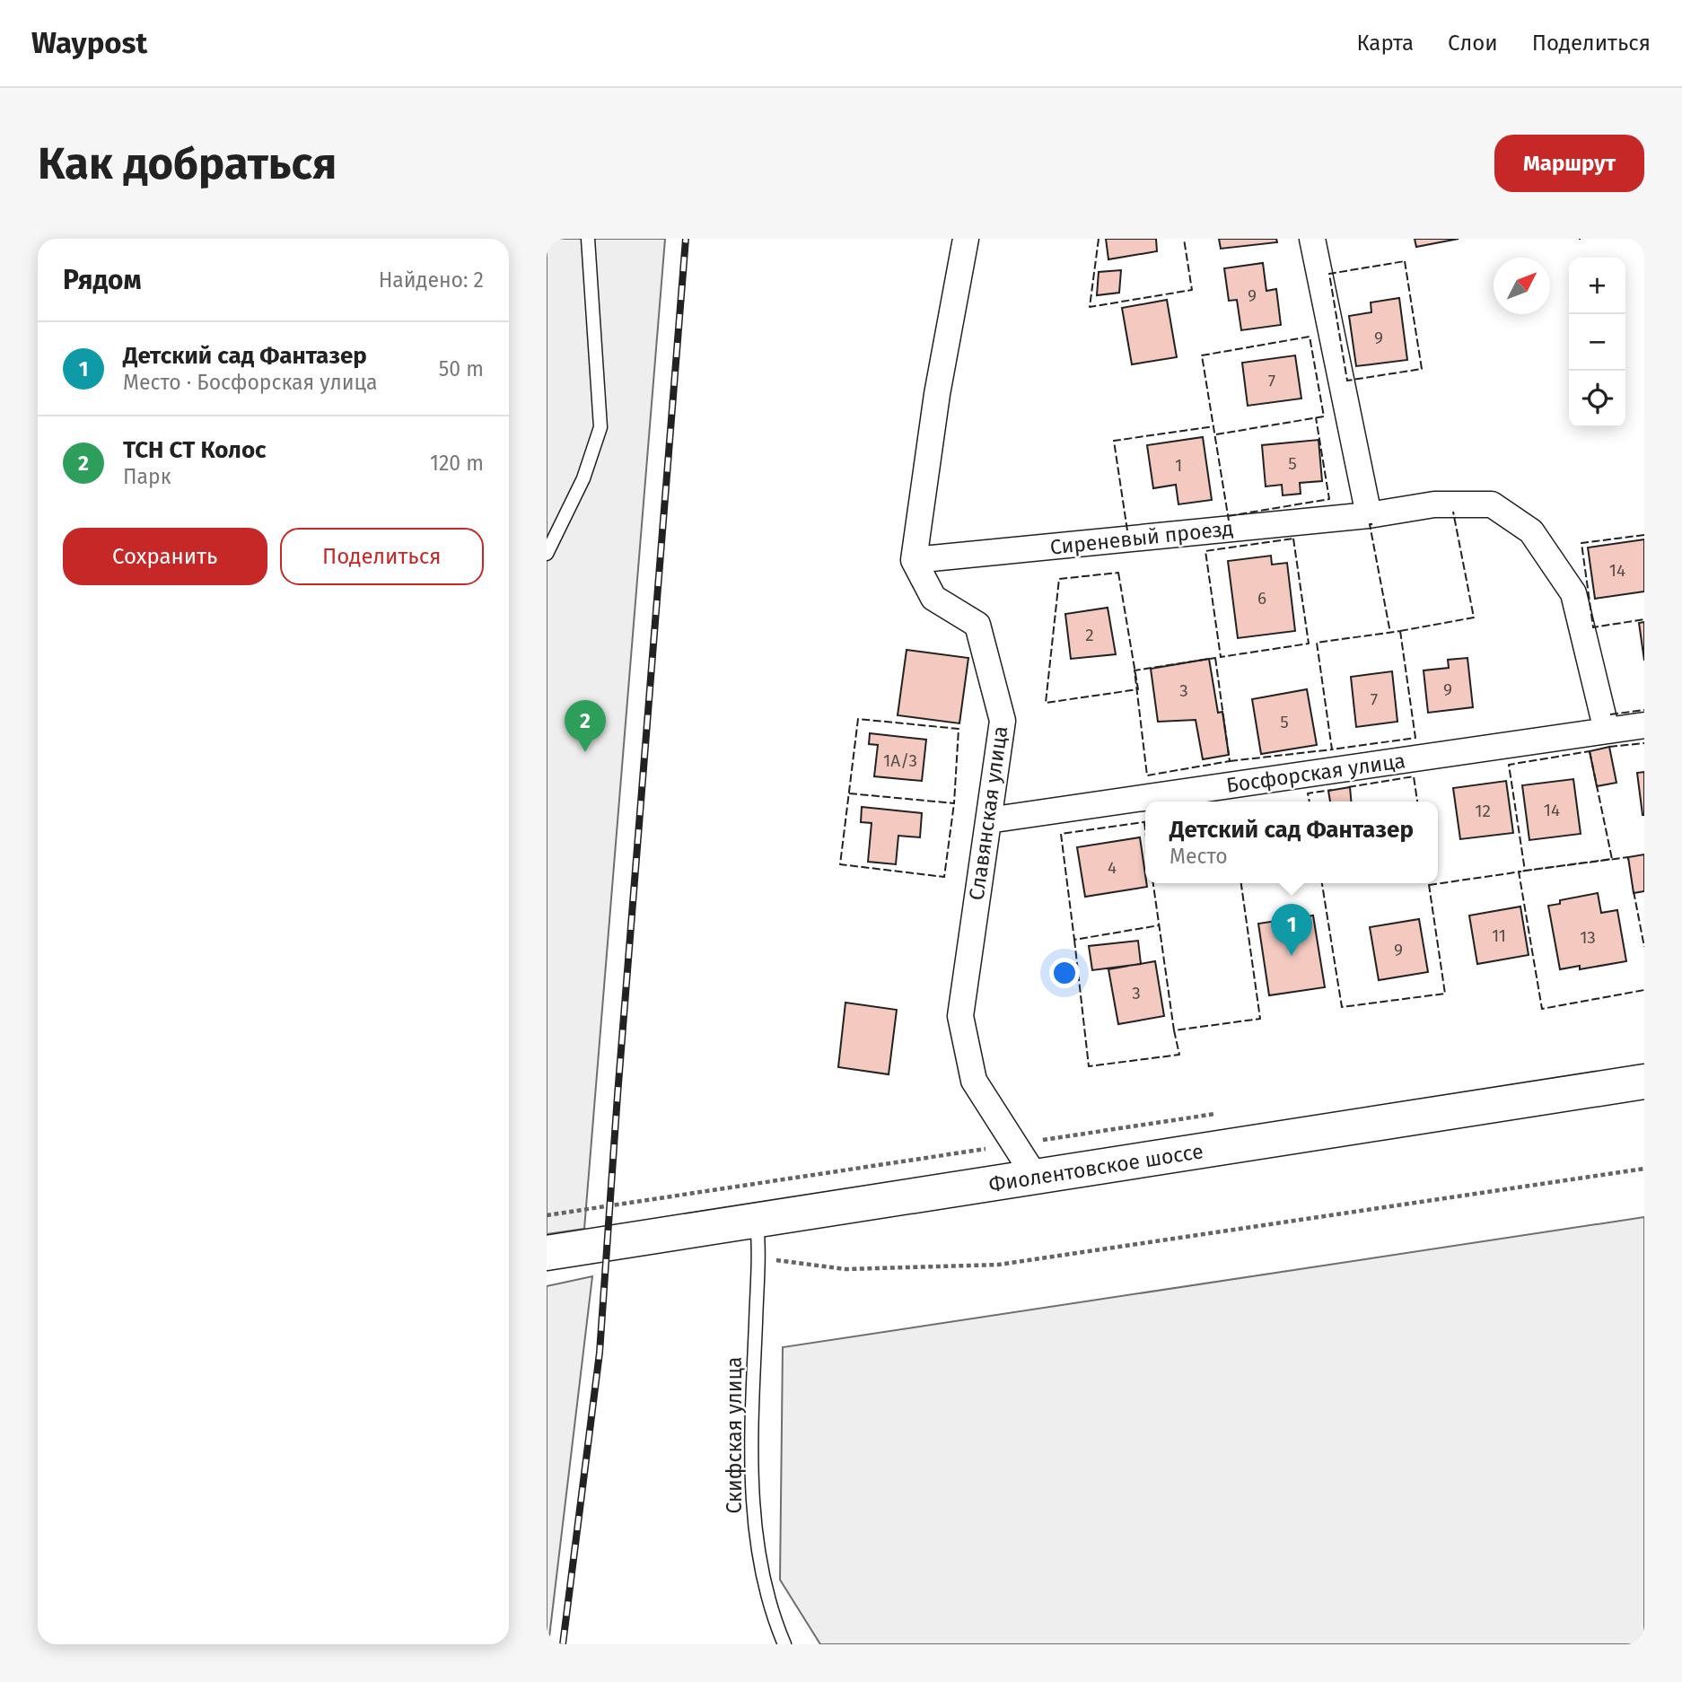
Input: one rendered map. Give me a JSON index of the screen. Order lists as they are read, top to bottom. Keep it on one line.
{"streets":{"main road":["Фиолентовское шоссе"],"street":["Сиреневый проезд","Босфорская улица","Славянская улица"],"lane":["Скифская улица"]},"crossings":[["Сиреневый проезд","Босфорская улица"],["Сиреневый проезд","Славянская улица"],["Босфорская улица","Славянская улица"],["Славянская улица","Фиолентовское шоссе"],["Фиолентовское шоссе","Скифская улица"]],"house_numbers":["9","9","7","5","1","14","6","2","9","3","7","5","1А/3","14","12","4","11","13","9","3"],"north":"top right","page":{"header":"Waypost","nav":["Карта","Слои","Поделиться"],"buttons":["Маршрут",["Сохранить","Поделиться"]],"title":"Как добраться","heading":["Рядом","Найдено: 2"],"map_buttons":["+","−"],"list":[{"mark":"1","name":"Детский сад Фантазер","note":"Место · Босфорская улица","value":"50 m"},{"mark":"2","name":"ТСН СТ Колос","note":"Парк","value":"120 m"}],"pins":["2","1"],"popup":["Детский сад Фантазер","Место"]}}
